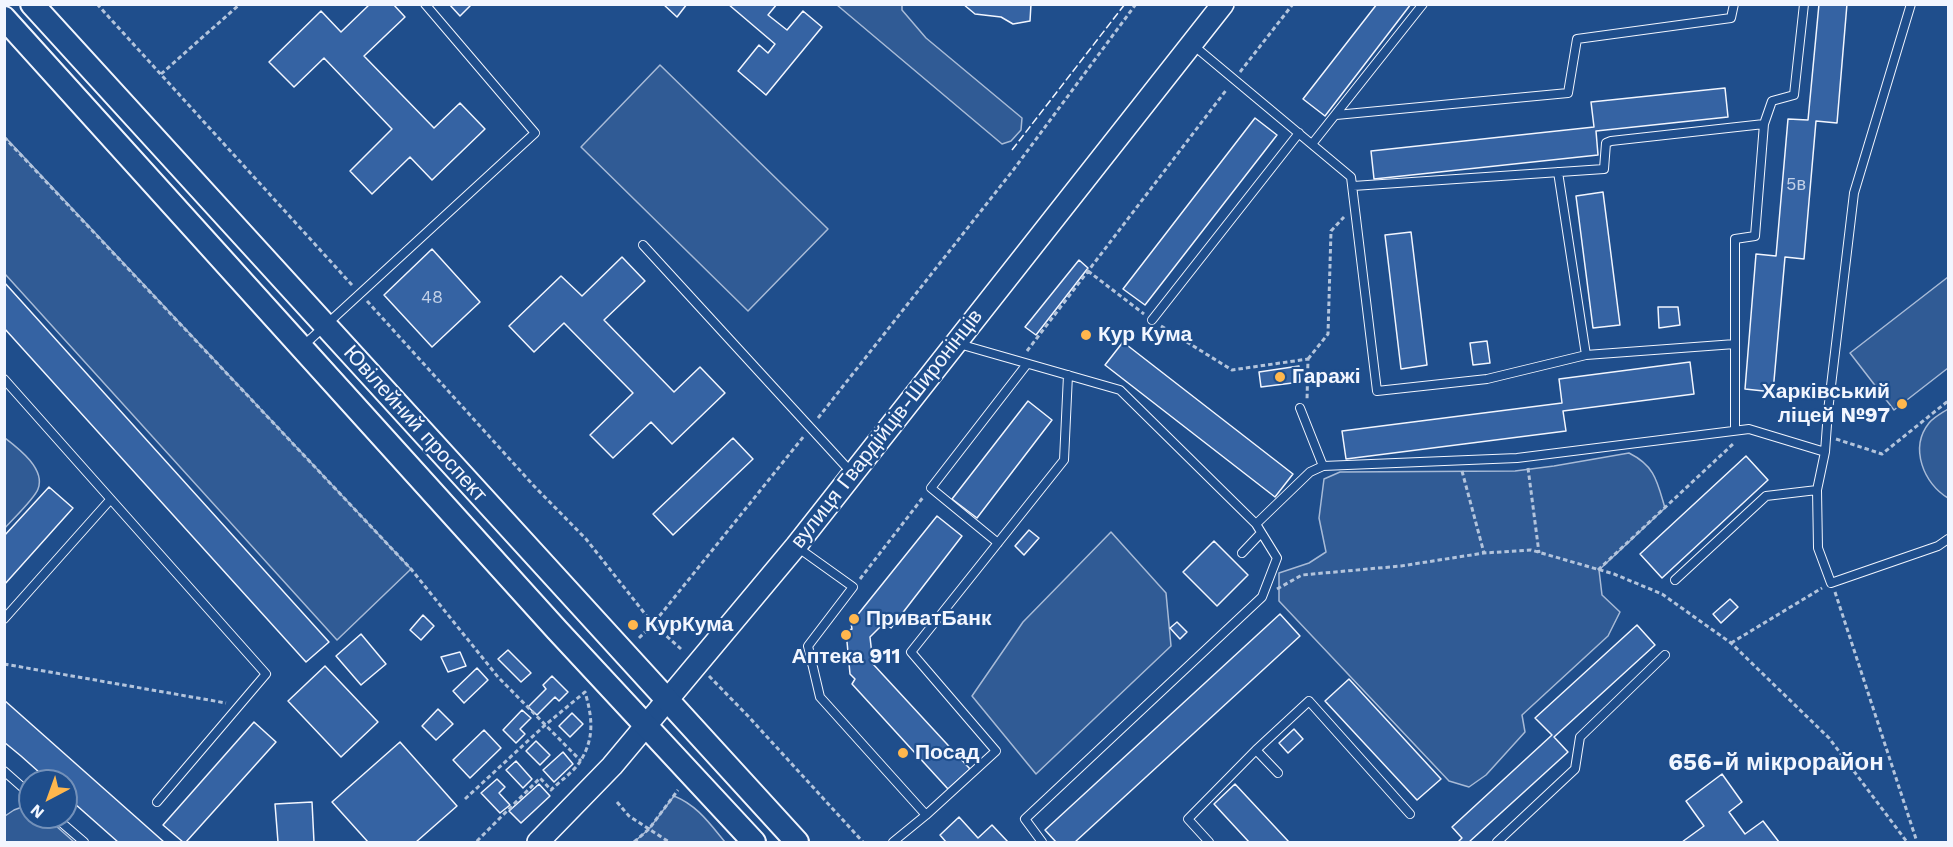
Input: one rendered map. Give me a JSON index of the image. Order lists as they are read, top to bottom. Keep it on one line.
{"streets":{"main road":["Ювілейний проспект","вулиця Гвардійців-Широнінців"]},"crossings":[["Ювілейний проспект","вулиця Гвардійців-Широнінців"]],"districts":["656-й мікрорайон"],"places":["Кур Кума","Гаражі","Харківський ліцей №97","ПриватБанк","КурКума","Аптека 911","Посад"],"house_numbers":["5в","48"],"north":"bottom left"}
